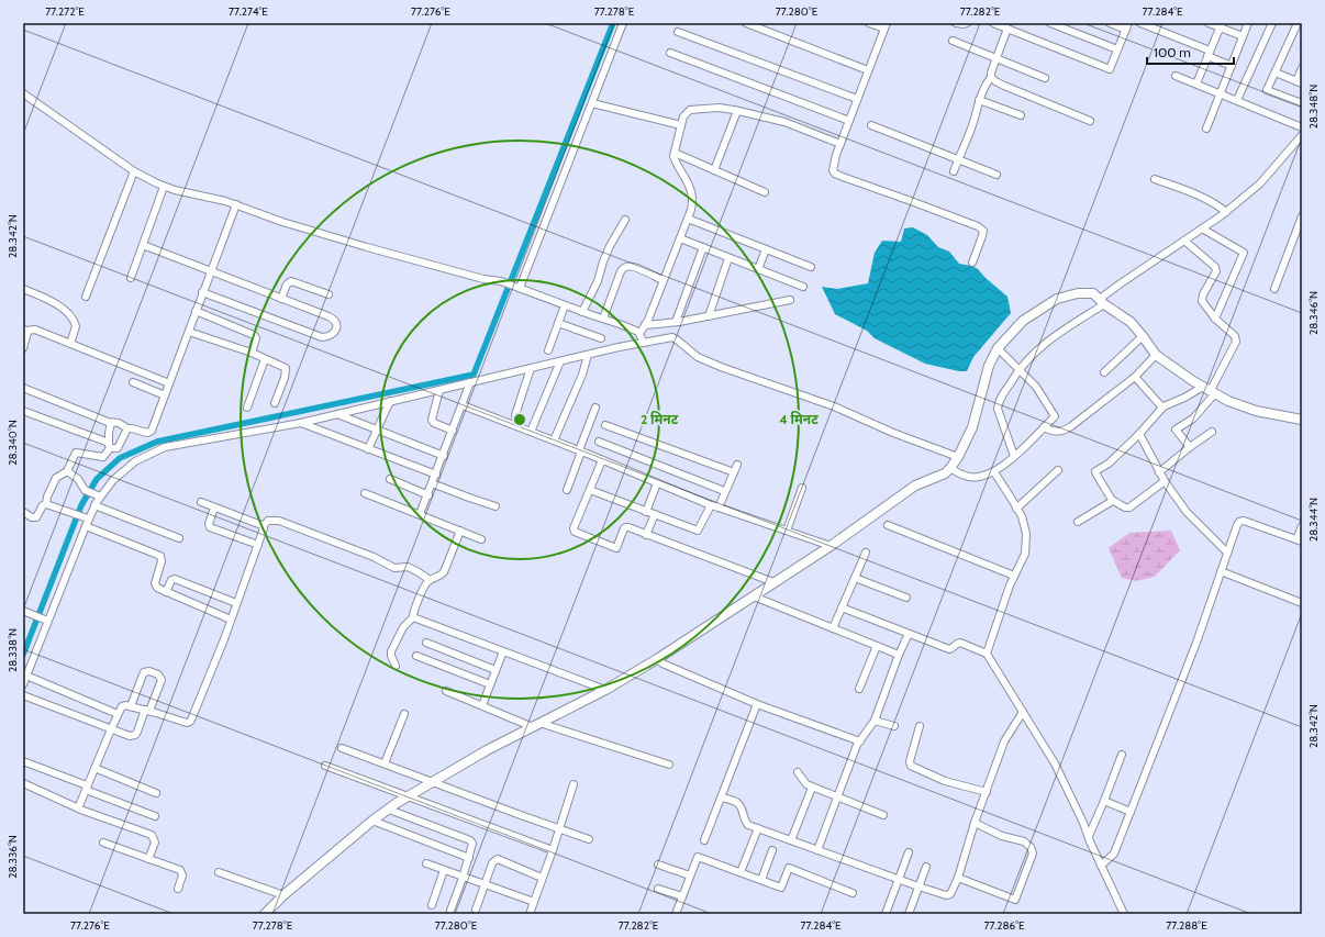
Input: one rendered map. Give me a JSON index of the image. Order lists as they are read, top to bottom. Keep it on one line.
{"scale_bar":"100 m","coordinates":["77.272°E","77.274°E","77.276°E","77.278°E","77.280°E","77.282°E","77.284°E","28.348°N","28.342°N","28.346°N","28.340°N","28.344°N","28.338°N","28.336°N","77.286°E","77.288°E"],"rings":["2 मिनट","4 मिनट"]}
